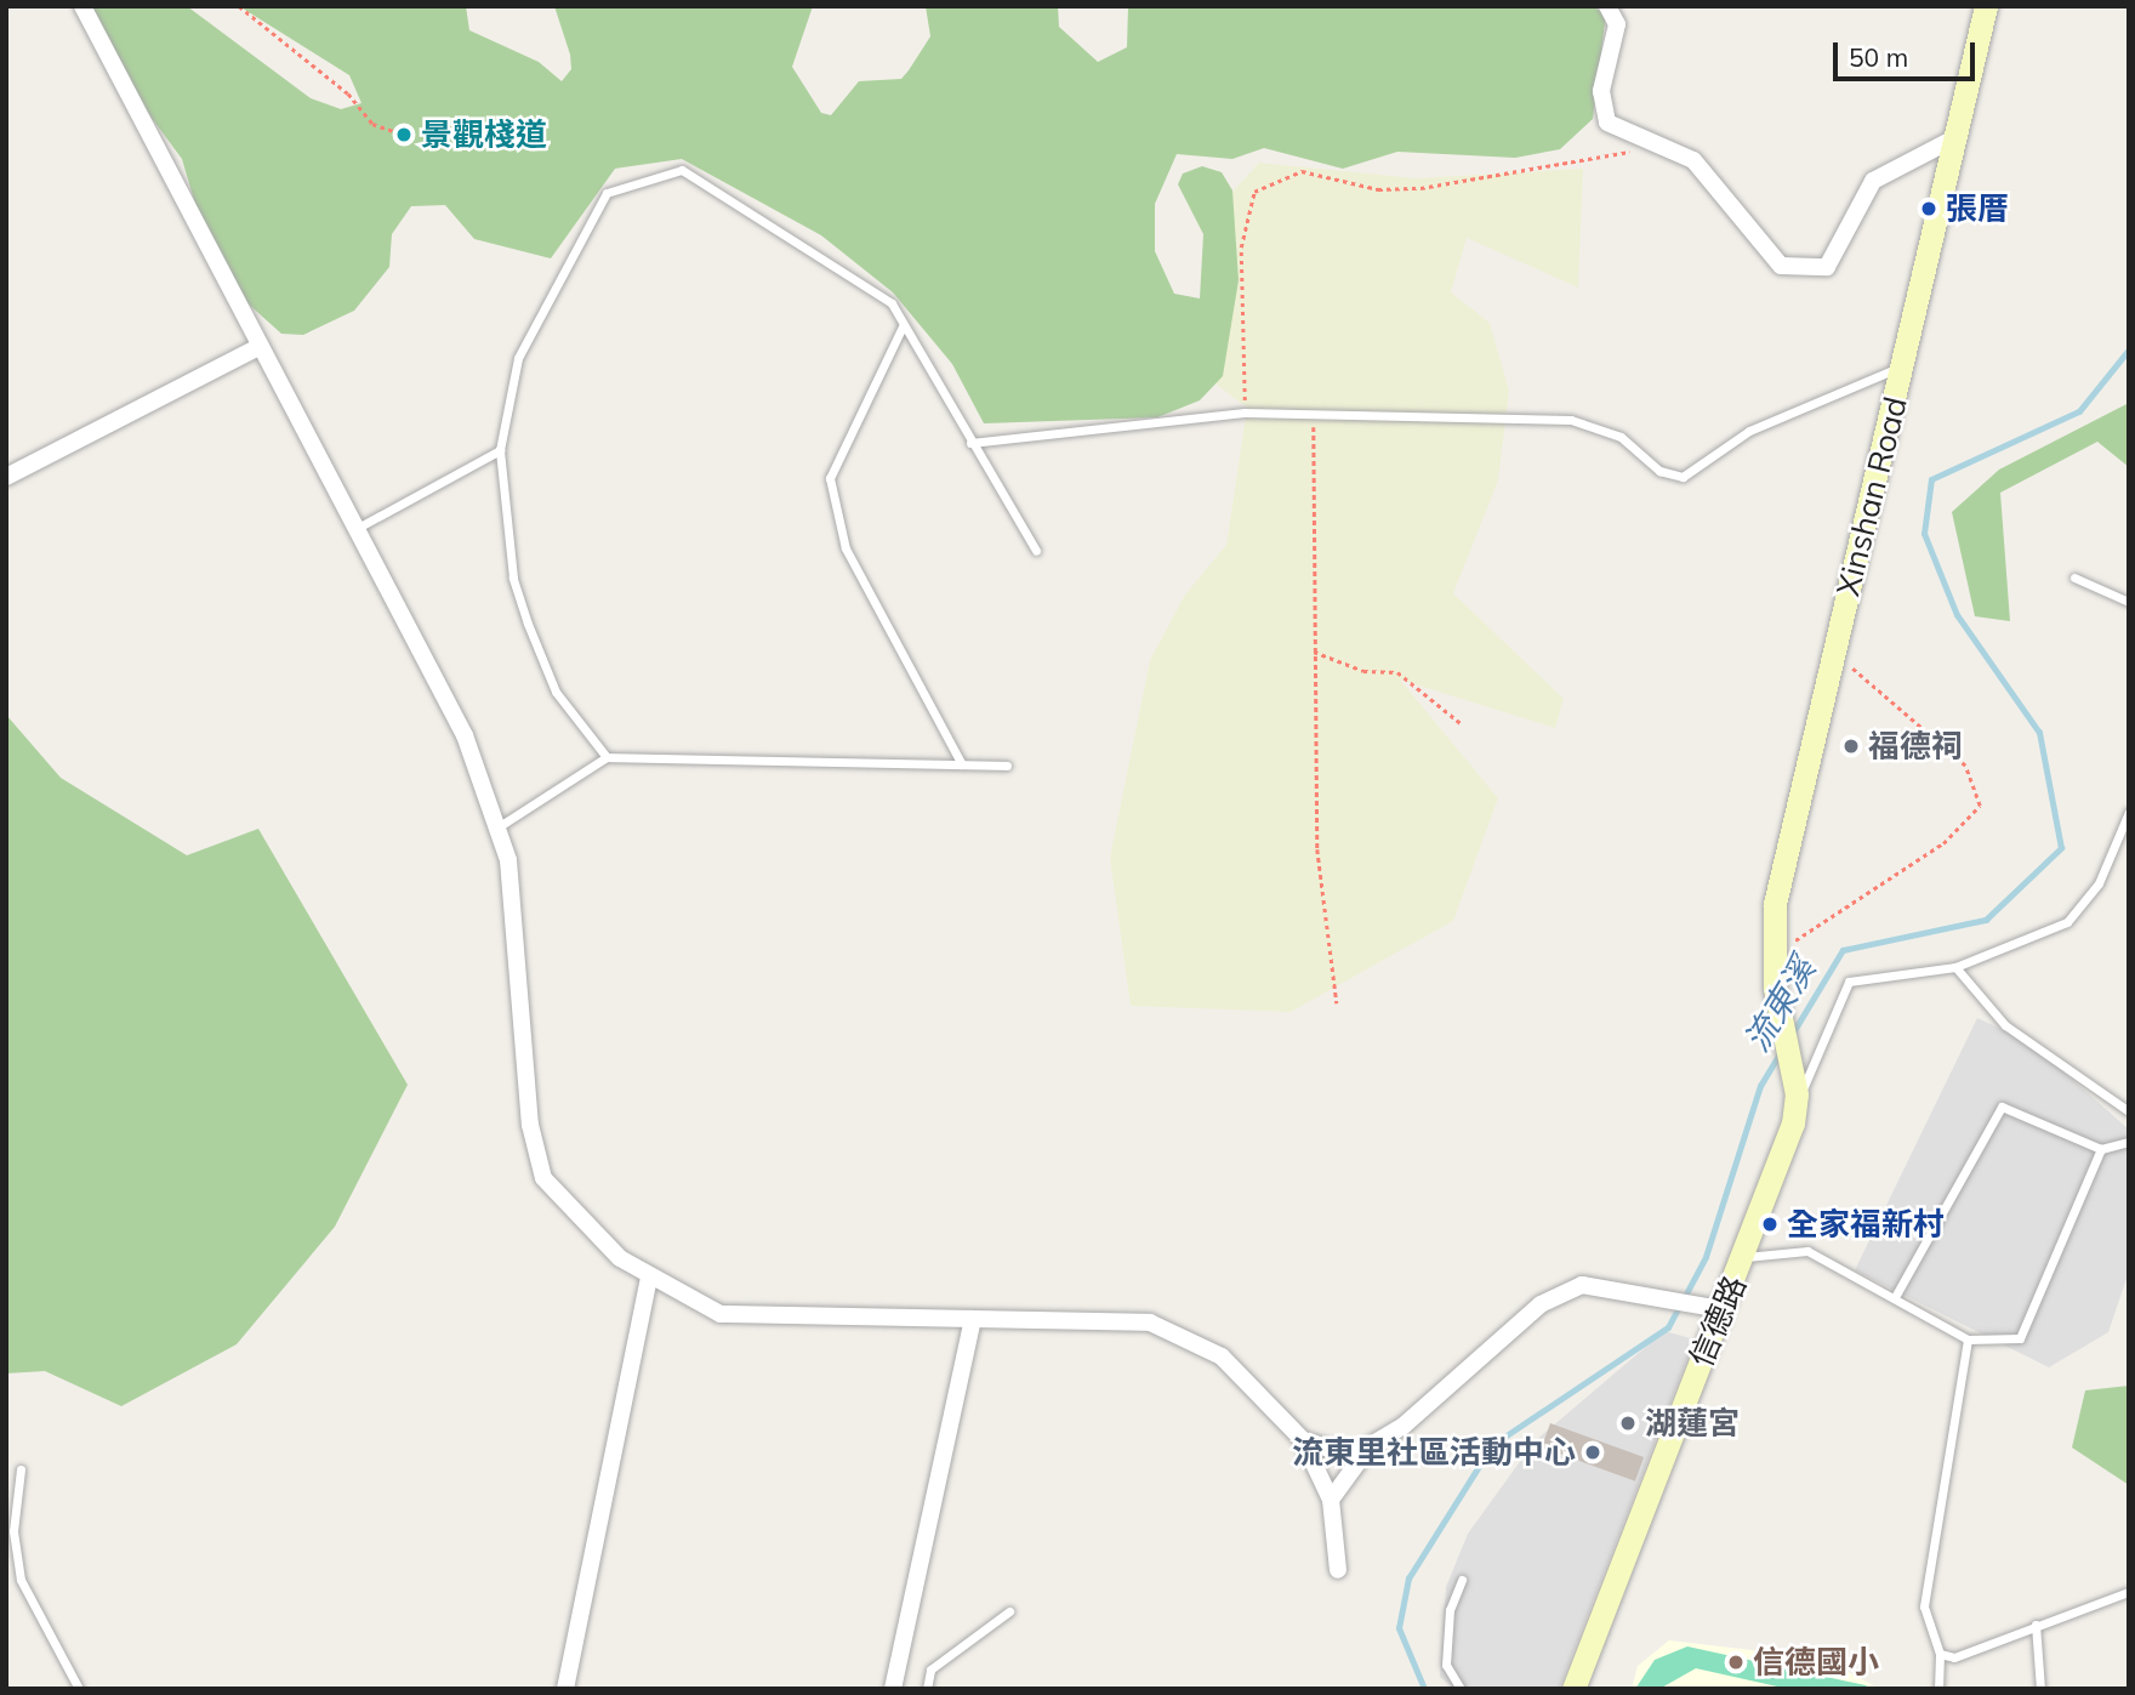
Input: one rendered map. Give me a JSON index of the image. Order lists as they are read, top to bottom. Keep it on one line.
{"streets":{"street":["Xinshan Road","信德路"]},"crossings":[["Xinshan Road","信德路"]],"water":["流東溪"],"places":["景觀棧道","張厝","福德祠","全家福新村","湖蓮宮","流東里社區活動中心","信德國小"],"scale_bar":"50 m"}
